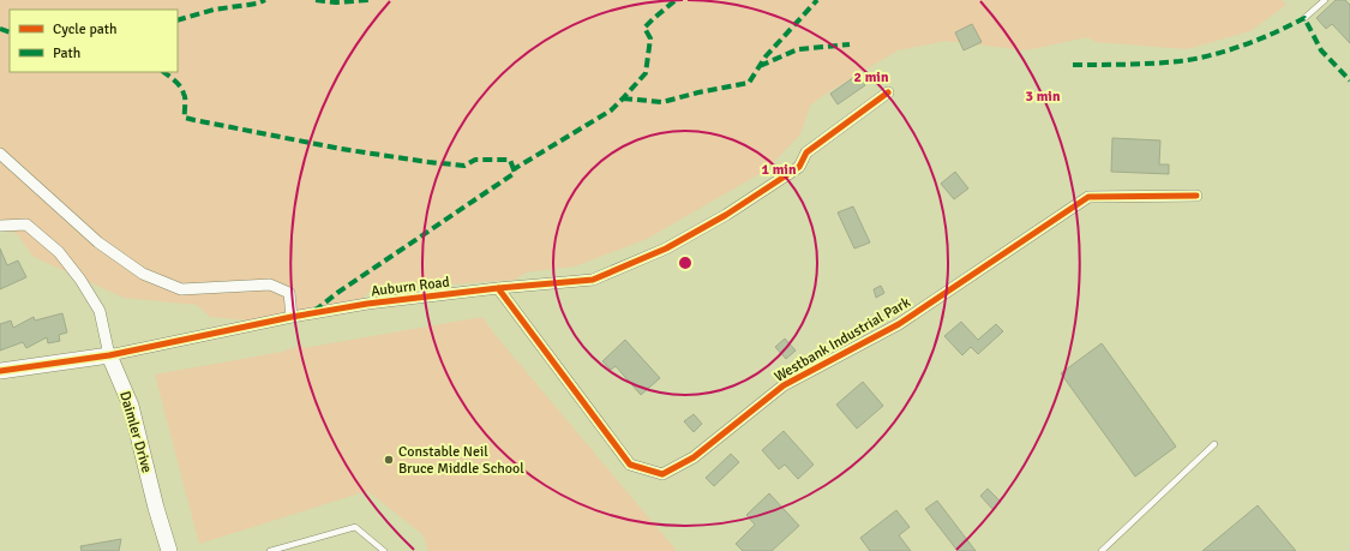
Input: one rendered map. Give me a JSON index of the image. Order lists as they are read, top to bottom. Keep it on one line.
{"streets":{"street":["Auburn Road","Westbank Industrial Park","Daimler Drive"]},"crossings":[["Auburn Road","Westbank Industrial Park"],["Auburn Road","Daimler Drive"]],"places":["Constable Neil Bruce Middle School"],"legend":["Cycle path","Path"],"rings":["2 min","3 min","1 min"]}
